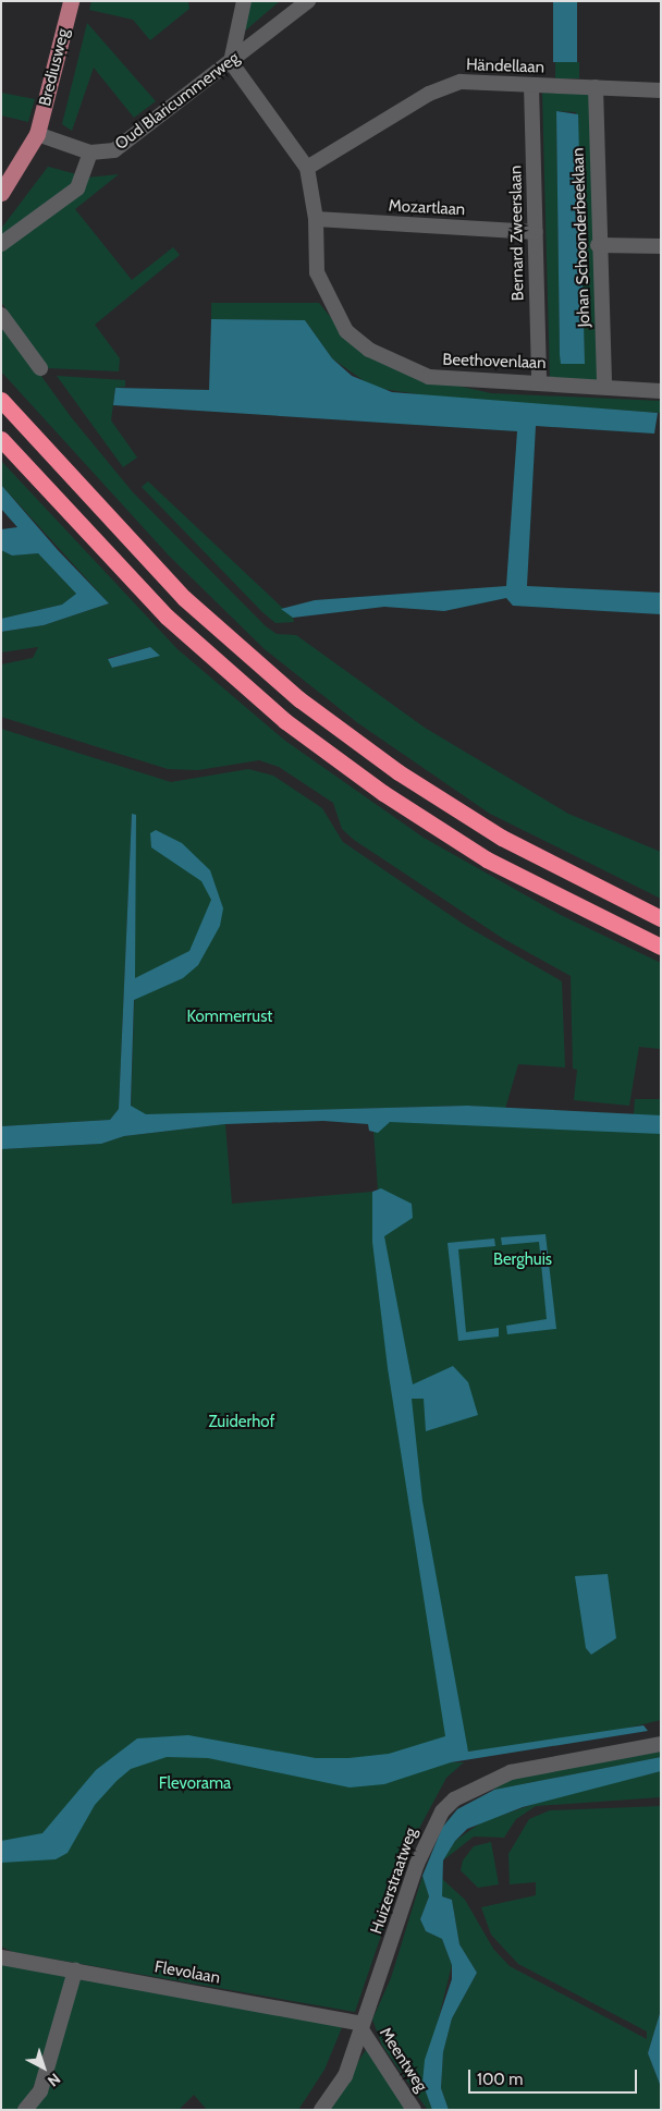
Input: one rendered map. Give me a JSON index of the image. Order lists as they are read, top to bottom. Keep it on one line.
{"streets":{"main road":["Brediusweg"],"street":["Händellaan","Oud Blaricummerweg","Mozartlaan","Bernard Zweerslaan","Johan Schoonderbeeklaan","Beethovenlaan","Huizerstraatweg","Flevolaan","Meentweg"]},"crossings":[["Händellaan","Bernard Zweerslaan"],["Händellaan","Johan Schoonderbeeklaan"],["Händellaan","Beethovenlaan"],["Oud Blaricummerweg","Beethovenlaan"],["Mozartlaan","Bernard Zweerslaan"],["Mozartlaan","Beethovenlaan"],["Bernard Zweerslaan","Beethovenlaan"],["Johan Schoonderbeeklaan","Beethovenlaan"],["Huizerstraatweg","Flevolaan"],["Huizerstraatweg","Meentweg"],["Flevolaan","Meentweg"]],"parks":["Kommerrust","Berghuis","Zuiderhof","Flevorama"],"scale_bar":"100 m","north":"bottom right"}
